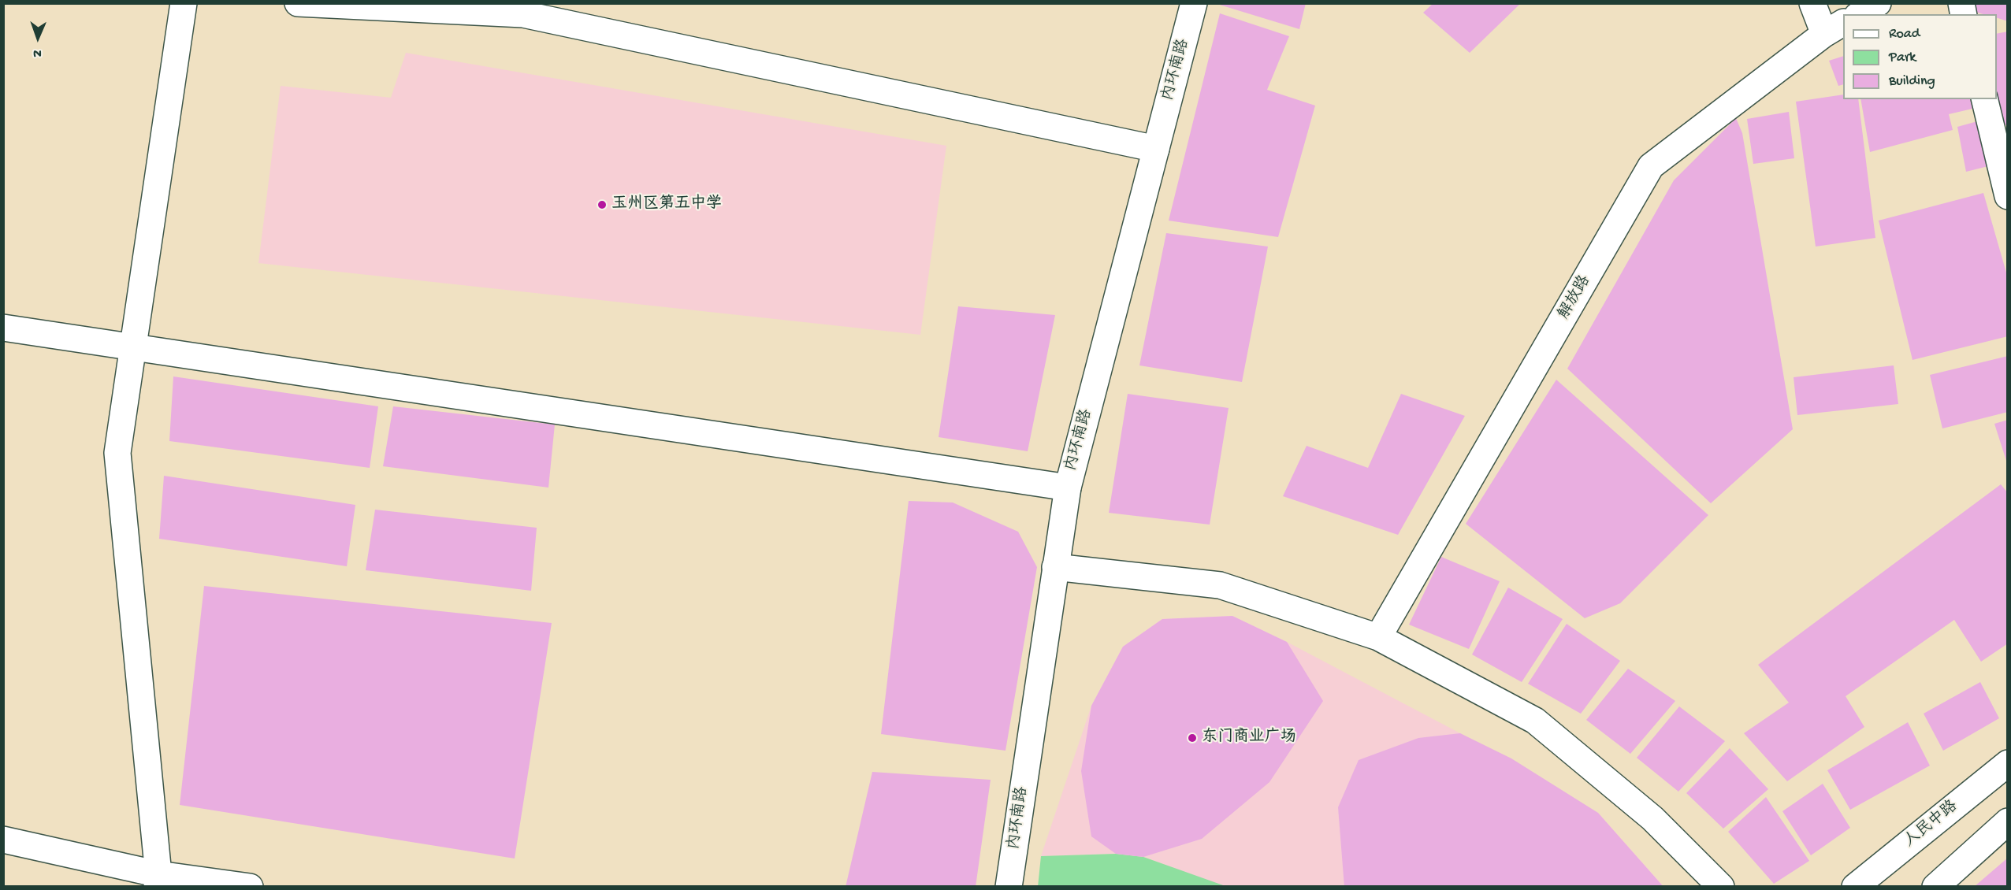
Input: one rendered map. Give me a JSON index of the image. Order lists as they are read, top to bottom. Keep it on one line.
{"streets":{"street":["内环南路","解放路","人民中路"]},"places":["玉州区第五中学","东门商业广场"],"legend":["Road","Park","Building"],"north":"bottom"}
